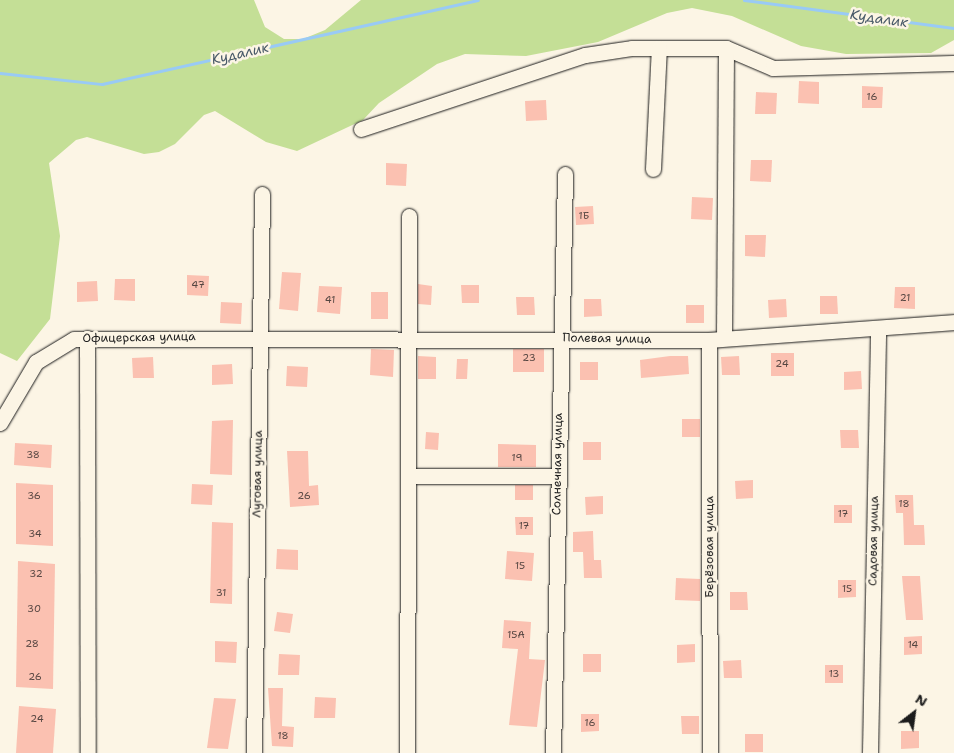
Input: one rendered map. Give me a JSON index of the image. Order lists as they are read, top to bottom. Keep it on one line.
{"streets":{"street":["Офицерская улица","Полевая улица","Солнечная улица","Луговая улица","Садовая улица","Берёзовая улица"]},"crossings":[["Офицерская улица","Полевая улица"],["Офицерская улица","Луговая улица"],["Полевая улица","Солнечная улица"],["Полевая улица","Луговая улица"],["Полевая улица","Садовая улица"],["Полевая улица","Берёзовая улица"]],"water":["Кудалик"],"house_numbers":["16","1Б","47","21","41","23","24","38","19","36","26","18","17","17","34","15","32","15","31","30","15А","28","14","13","26","24","16","18"],"north":"top right"}
